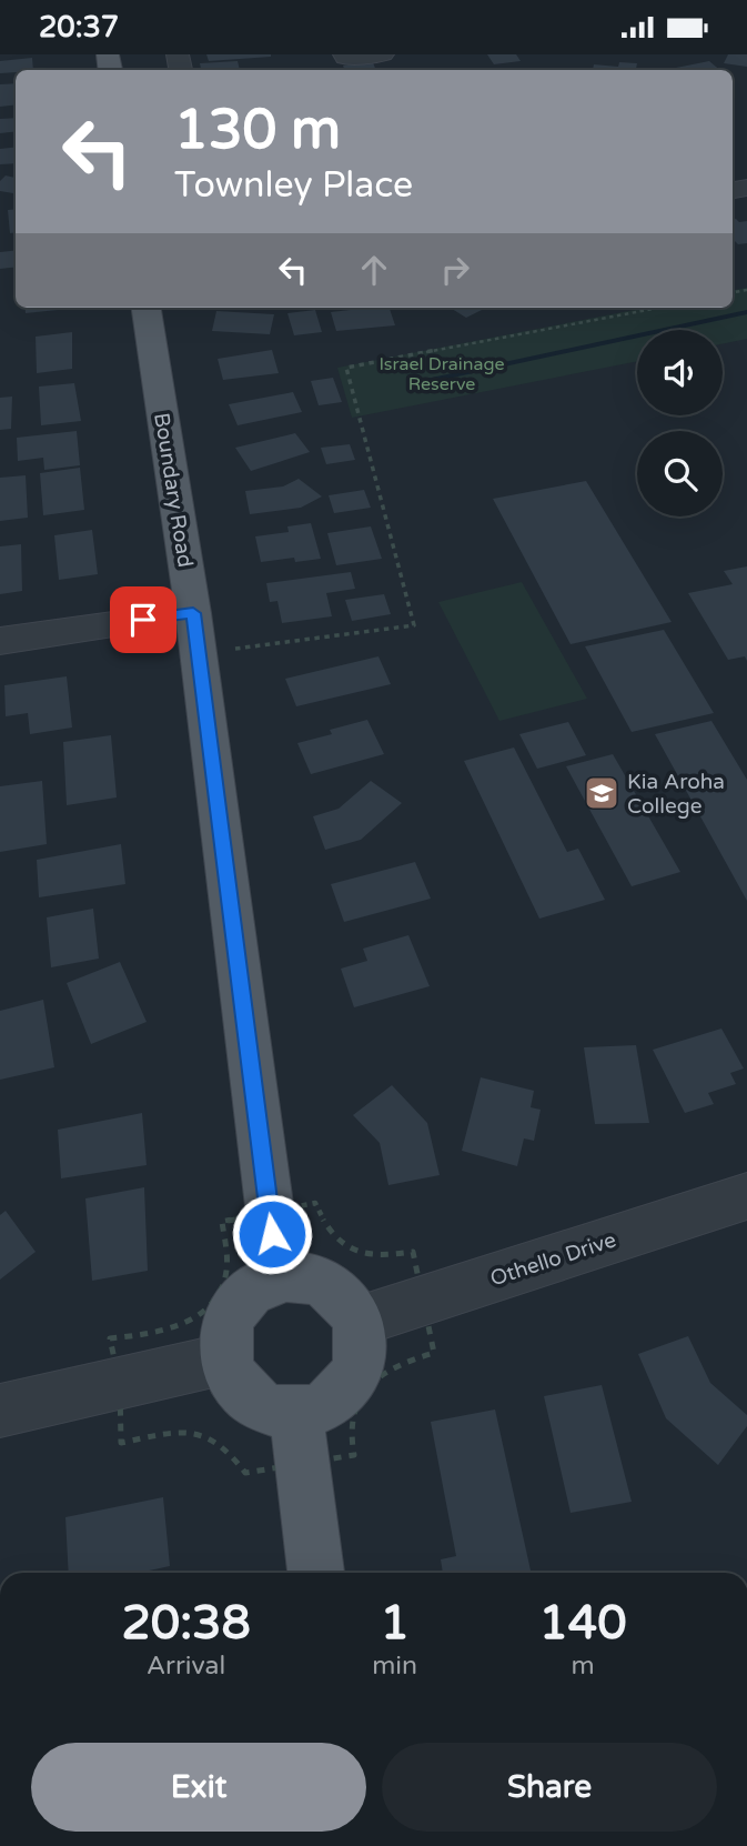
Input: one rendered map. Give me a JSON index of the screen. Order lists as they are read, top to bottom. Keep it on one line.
{"streets":{"main road":["Boundary Road"],"street":["Othello Drive"]},"crossings":[["Boundary Road","Othello Drive"]],"parks":["Israel Drainage Reserve"],"places":{"school or university":["Kia Aroha College"]},"page":{"status":"20:37","turn":["130 m","Townley Place"],"eta":["20:38","Arrival","1","min","140","m"],"buttons":["Exit","Share"]}}
